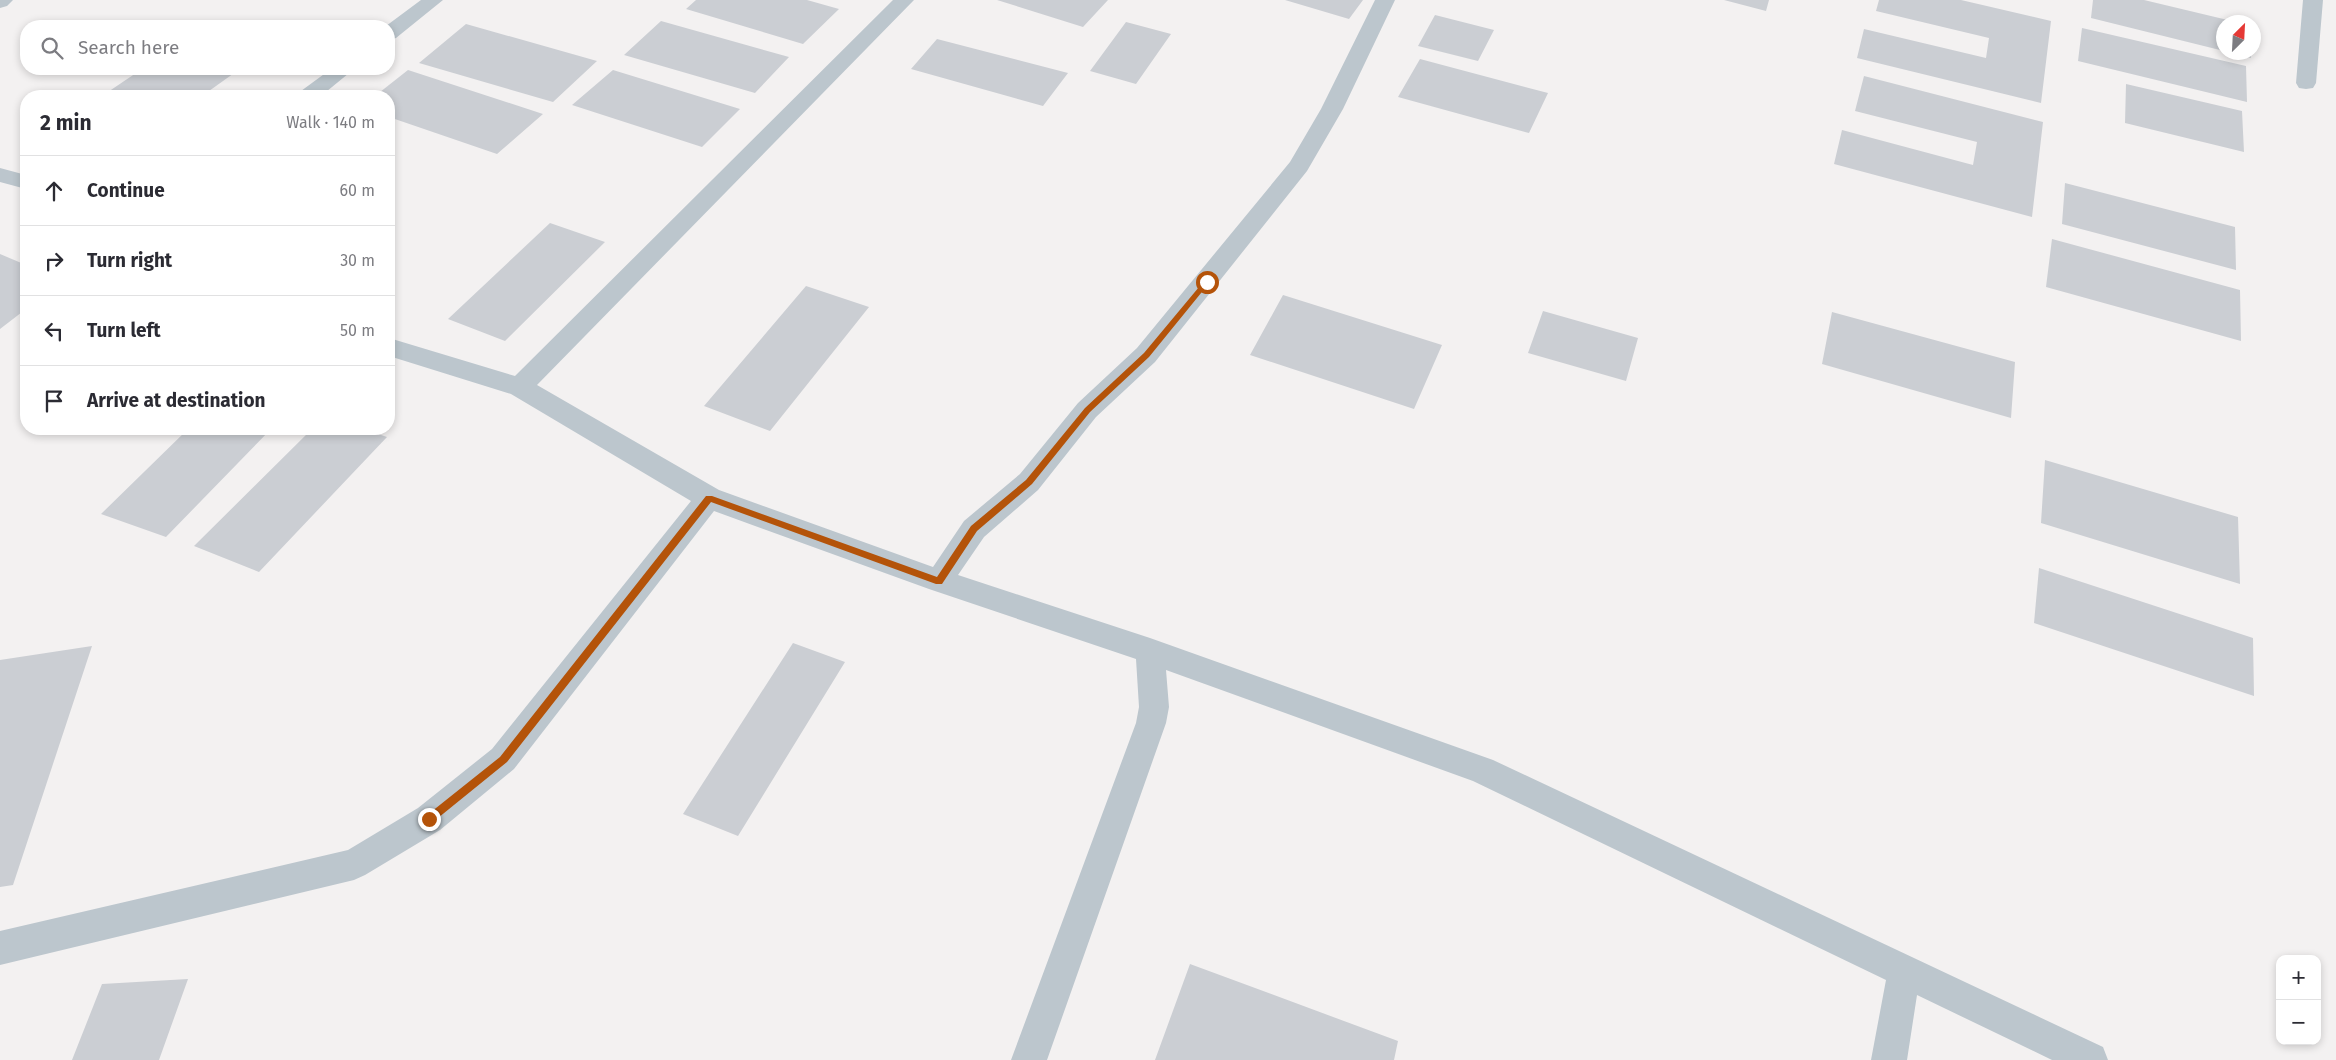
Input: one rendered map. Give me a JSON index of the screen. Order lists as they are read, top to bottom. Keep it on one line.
{"north":"top right","page":{"search":"Search here","heading":["2 min","Walk · 140 m"],"list":[["Continue","60 m"],["Turn right","30 m"],["Turn left","50 m"],"Arrive at destination"],"map_buttons":["+","−"]}}
